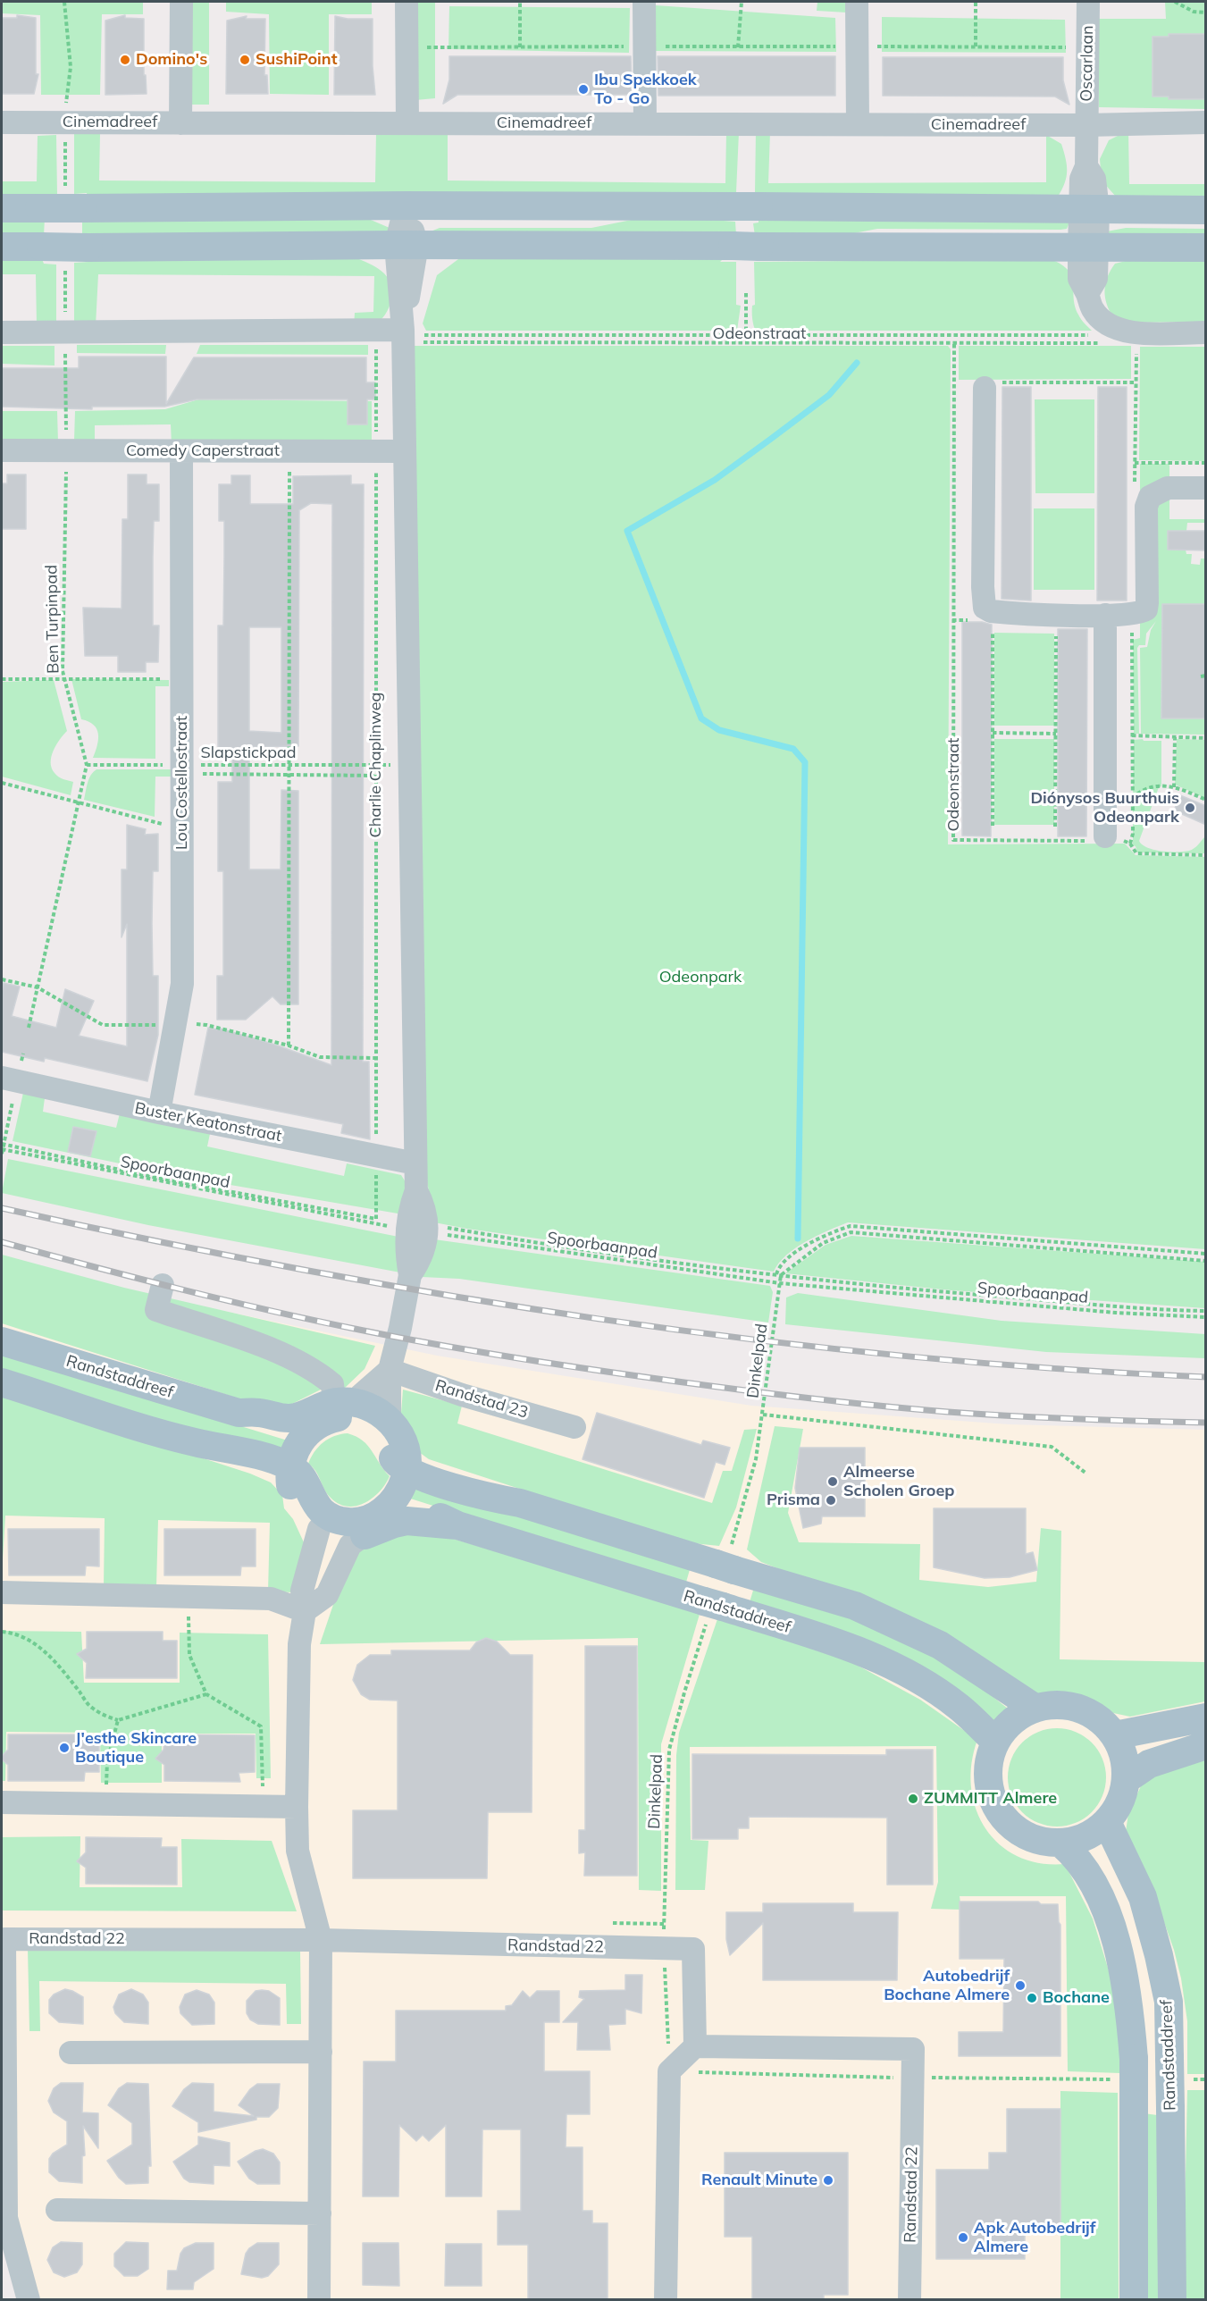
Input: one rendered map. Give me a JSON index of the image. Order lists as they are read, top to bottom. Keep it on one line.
{"streets":{"main road":["Randstaddreef"],"street":["Oscarlaan","Cinemadreef","Comedy Caperstraat","Charlie Chaplinweg","Lou Costellostraat","Buster Keatonstraat","Randstad 23","Randstad 22"],"path":["Odeonstraat","Ben Turpinpad","Slapstickpad","Spoorbaanpad","Dinkelpad"]},"crossings":[["Oscarlaan","Cinemadreef"],["Odeonstraat","Charlie Chaplinweg"],["Comedy Caperstraat","Ben Turpinpad"],["Comedy Caperstraat","Charlie Chaplinweg"],["Comedy Caperstraat","Lou Costellostraat"],["Ben Turpinpad","Slapstickpad"],["Slapstickpad","Charlie Chaplinweg"],["Slapstickpad","Lou Costellostraat"],["Charlie Chaplinweg","Buster Keatonstraat"],["Charlie Chaplinweg","Spoorbaanpad"],["Charlie Chaplinweg","Randstad 23"],["Lou Costellostraat","Buster Keatonstraat"],["Spoorbaanpad","Dinkelpad"],["Dinkelpad","Randstad 22"]],"parks":["Odeonpark"],"places":["Domino's","SushiPoint","Ibu Spekkoek To - Go","Diónysos Buurthuis Odeonpark","Almeerse Scholen Groep","Prisma","J'esthe Skincare Boutique","ZUMMITT Almere","Autobedrijf Bochane Almere","Bochane","Renault Minute","Apk Autobedrijf Almere"]}
